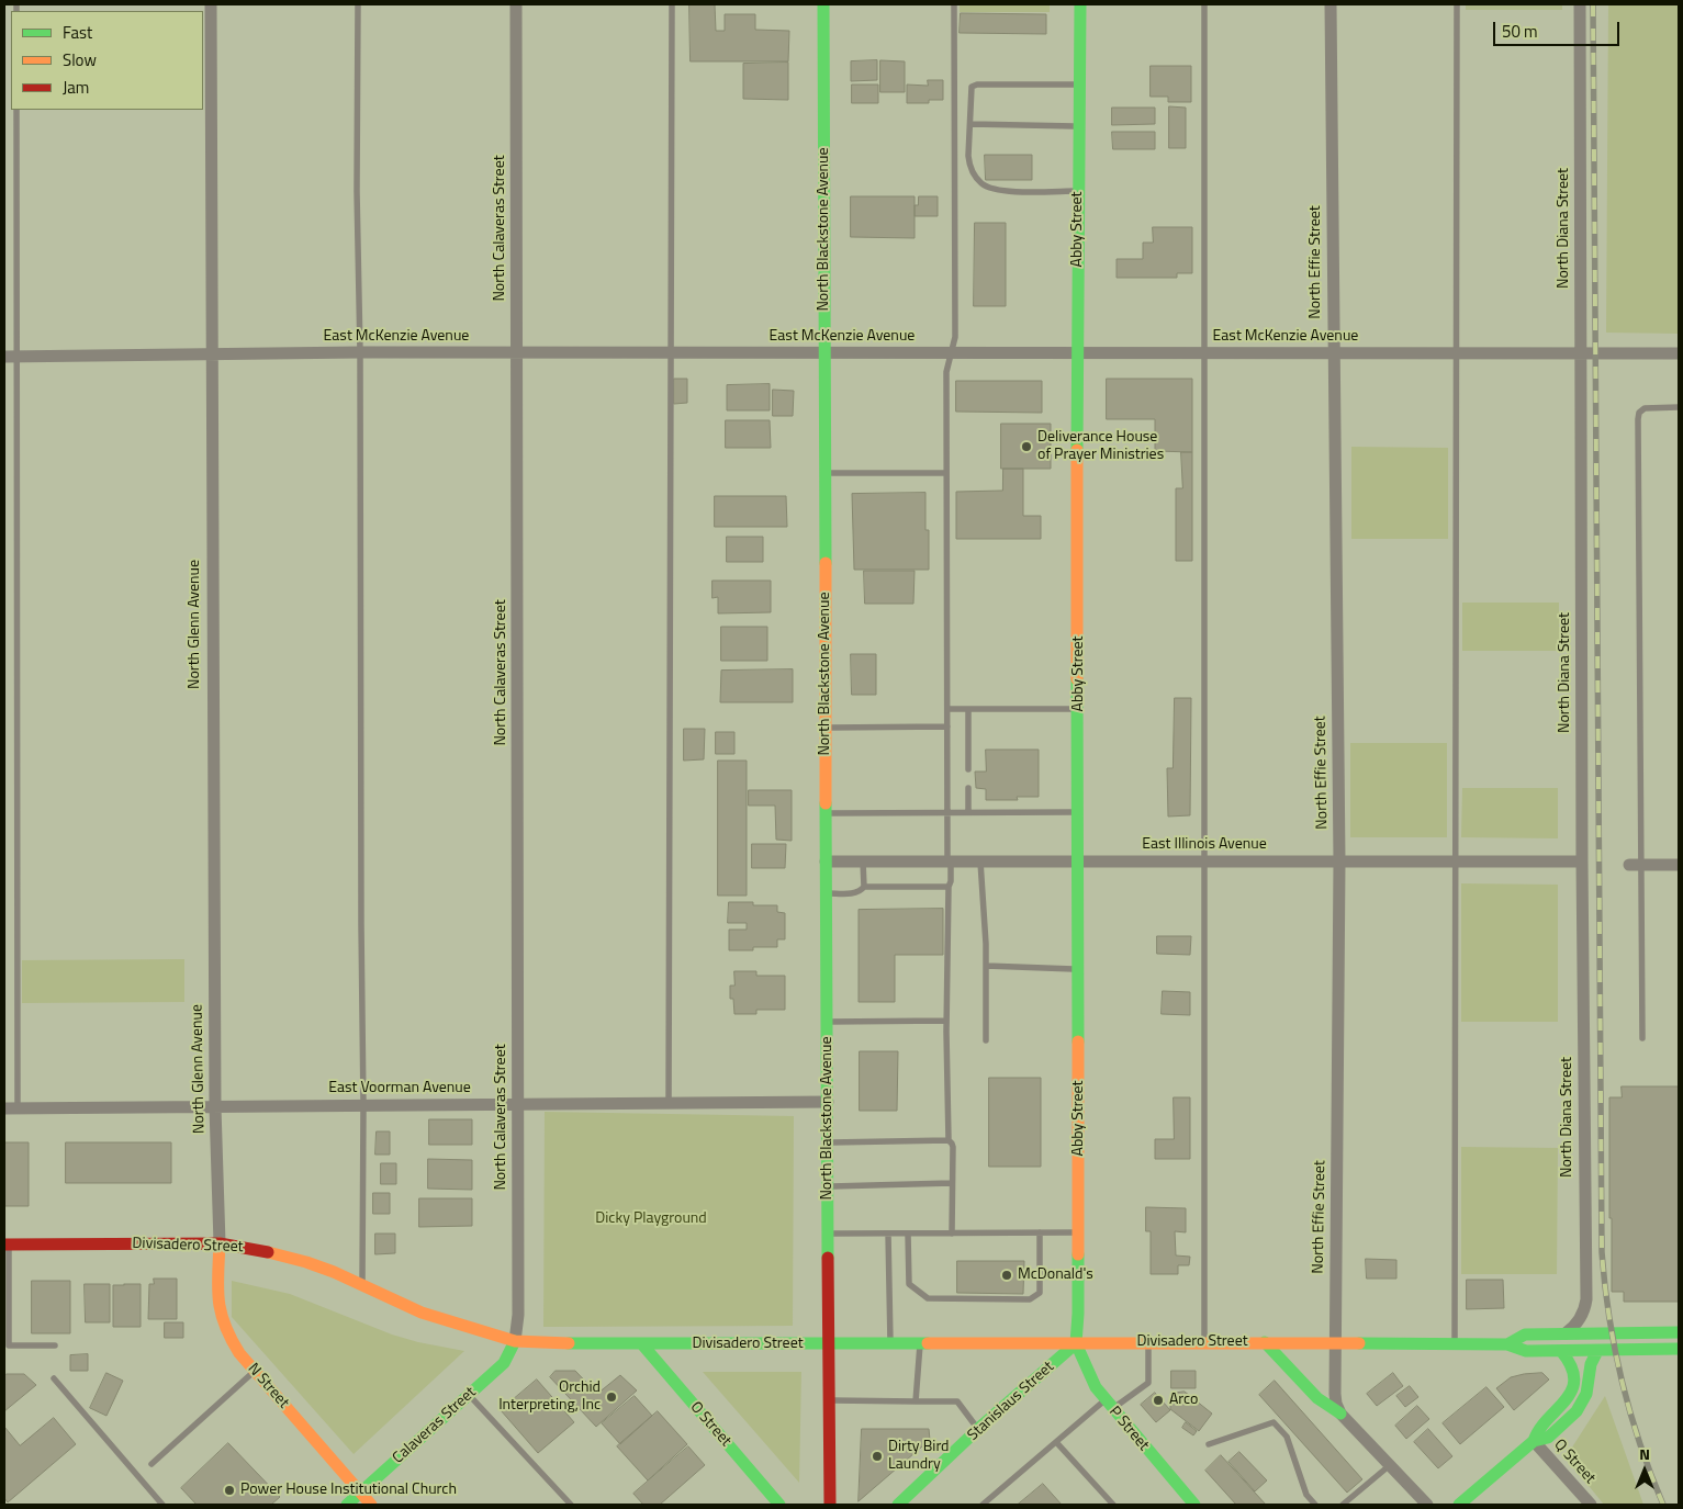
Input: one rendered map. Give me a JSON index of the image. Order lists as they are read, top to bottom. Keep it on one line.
{"streets":{"main road":["North Blackstone Avenue","Abby Street","Divisadero Street","N Street","Stanislaus Street","O Street","Calaveras Street","P Street"],"street":["North Calaveras Street","North Diana Street","North Effie Street","East McKenzie Avenue","North Glenn Avenue","East Illinois Avenue","East Voorman Avenue","Q Street"]},"crossings":[["North Calaveras Street","East McKenzie Avenue"],["North Calaveras Street","East Voorman Avenue"],["North Calaveras Street","Divisadero Street"],["North Calaveras Street","Calaveras Street"],["North Diana Street","East McKenzie Avenue"],["North Diana Street","East Illinois Avenue"],["North Diana Street","Divisadero Street"],["North Blackstone Avenue","East McKenzie Avenue"],["North Blackstone Avenue","East Illinois Avenue"],["North Blackstone Avenue","East Voorman Avenue"],["North Blackstone Avenue","Divisadero Street"],["Abby Street","East McKenzie Avenue"],["Abby Street","East Illinois Avenue"],["Abby Street","Divisadero Street"],["Abby Street","Stanislaus Street"],["Abby Street","P Street"],["North Effie Street","East McKenzie Avenue"],["North Effie Street","East Illinois Avenue"],["North Effie Street","Divisadero Street"],["East McKenzie Avenue","North Glenn Avenue"],["North Glenn Avenue","East Voorman Avenue"],["North Glenn Avenue","Divisadero Street"],["North Glenn Avenue","N Street"],["Divisadero Street","N Street"],["Divisadero Street","Stanislaus Street"],["Divisadero Street","O Street"],["Divisadero Street","Calaveras Street"],["Divisadero Street","P Street"],["N Street","Calaveras Street"],["Stanislaus Street","P Street"]],"parks":["Dicky Playground"],"places":["Deliverance House of Prayer Ministries","McDonald's","Orchid Interpreting, Inc","Arco","Dirty Bird Laundry","Power House Institutional Church"],"legend":["Fast","Slow","Jam"],"scale_bar":"50 m","north":"top"}
